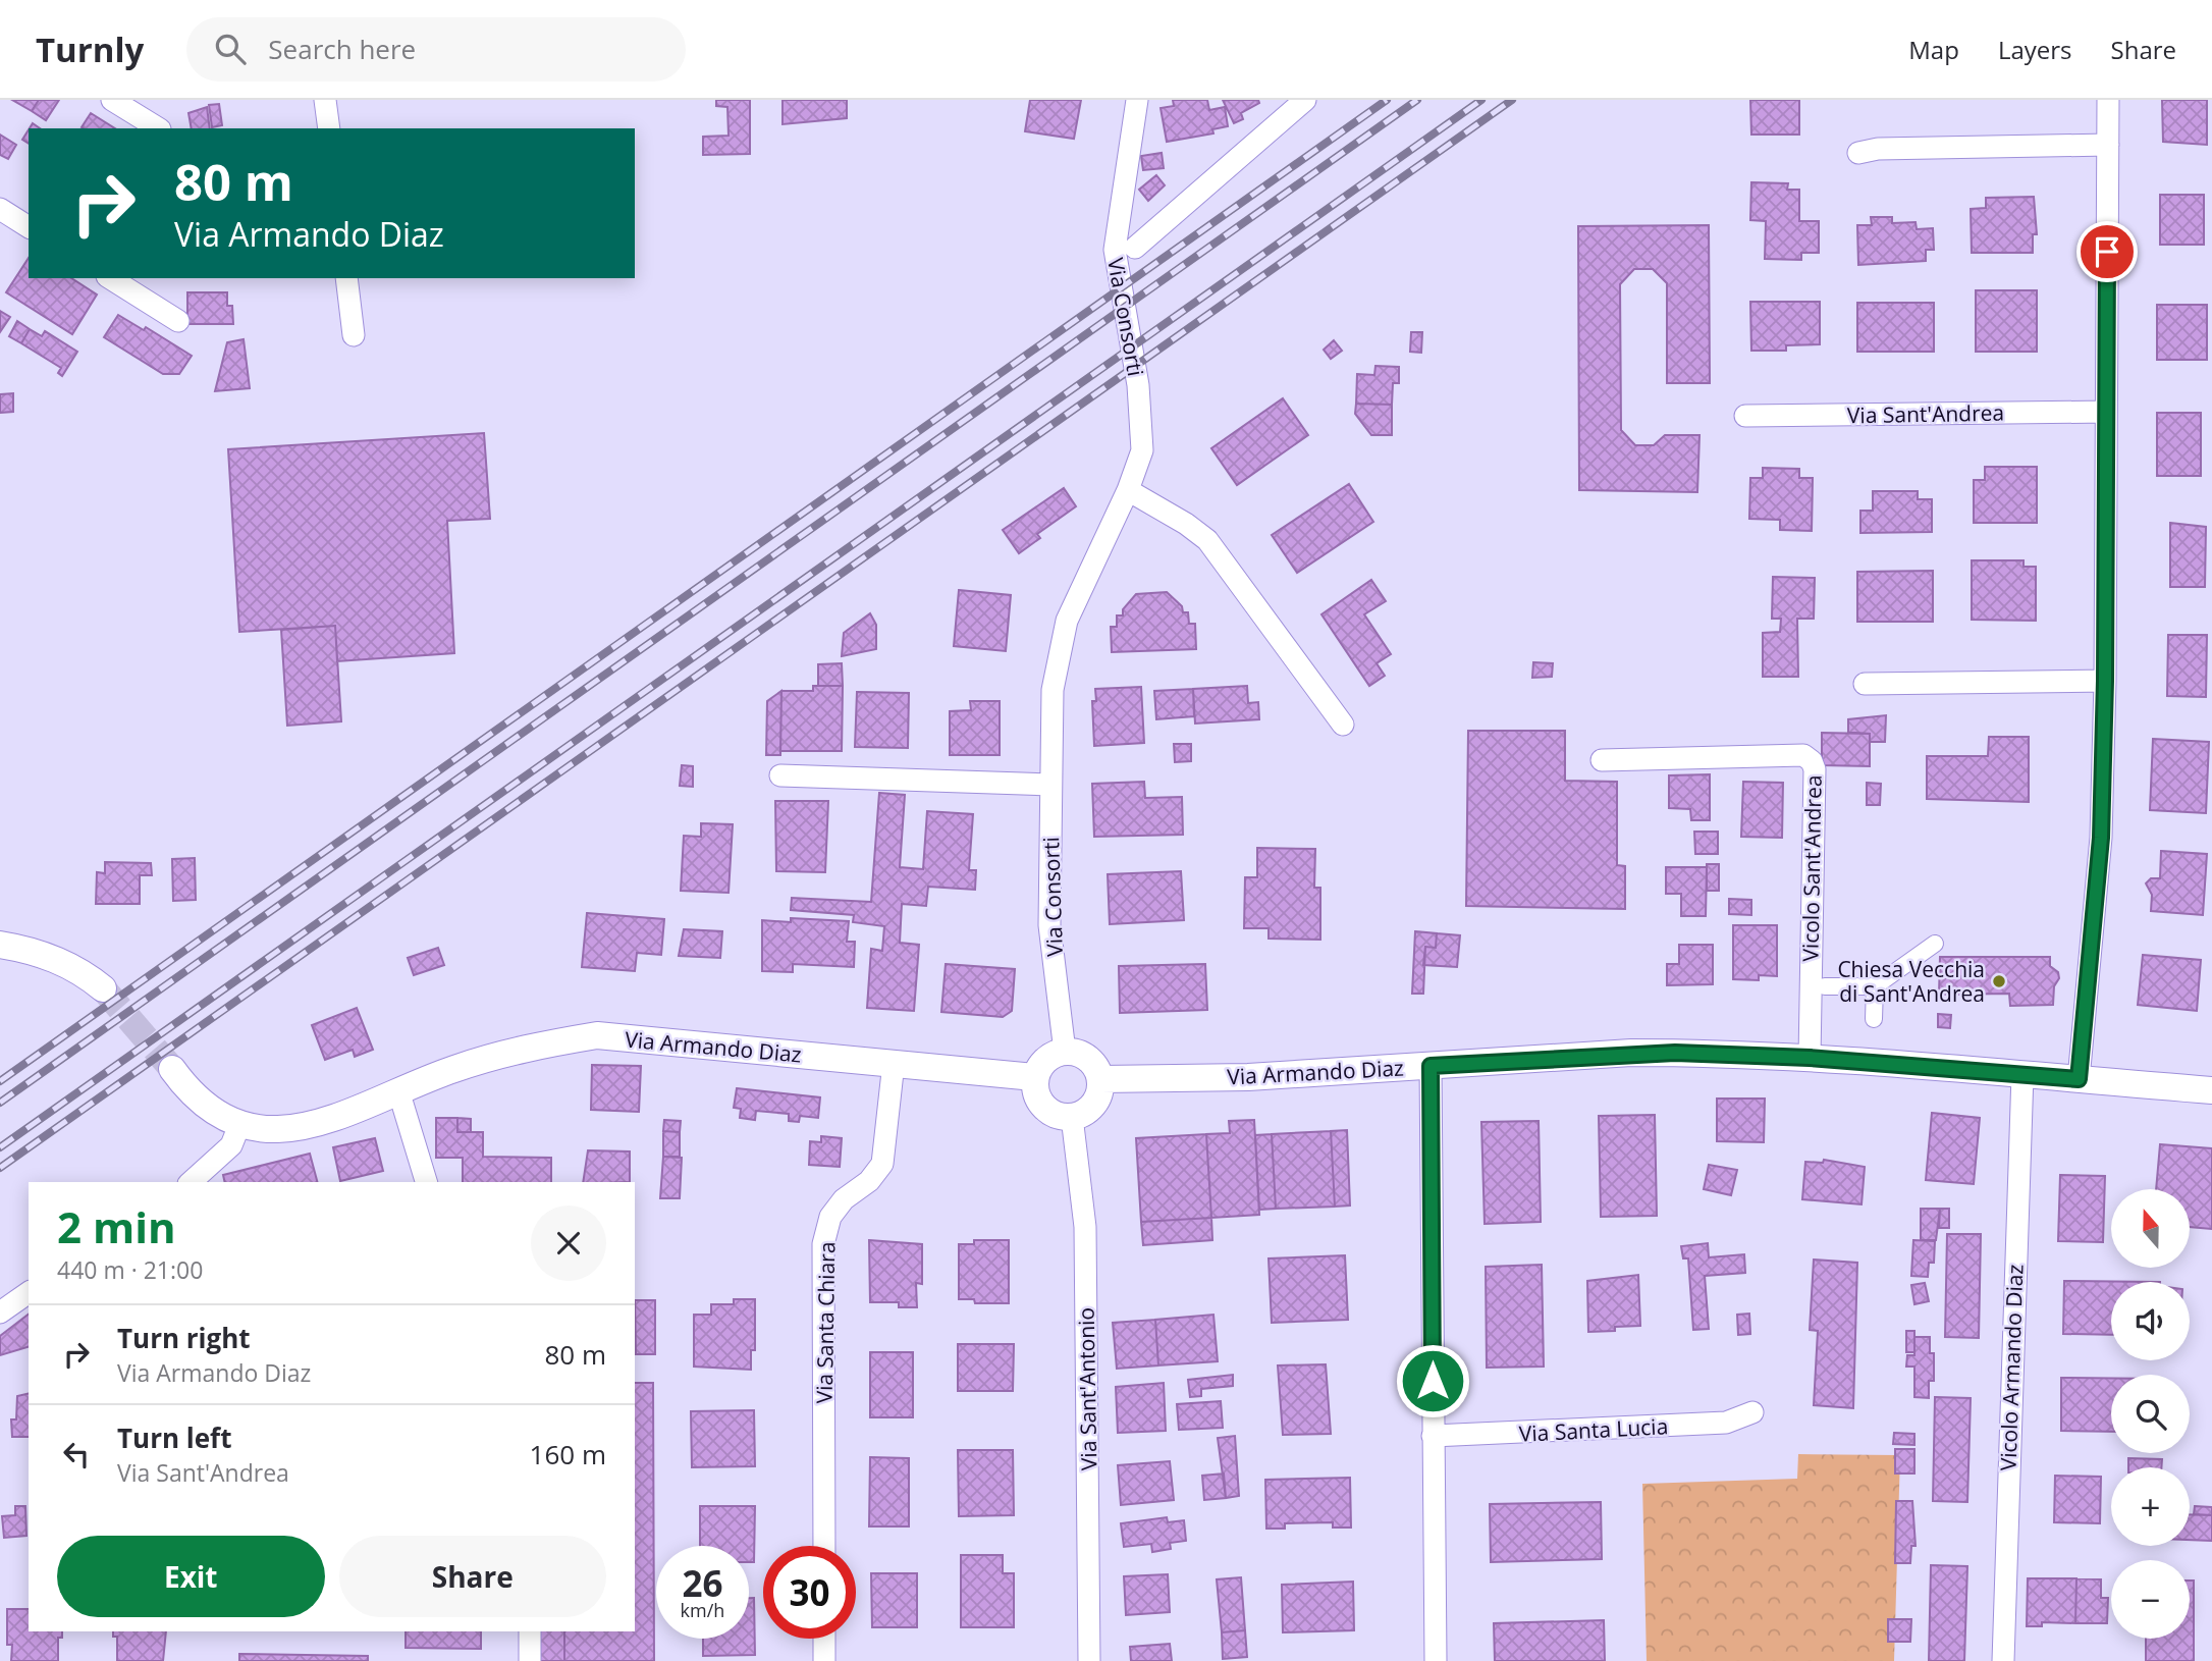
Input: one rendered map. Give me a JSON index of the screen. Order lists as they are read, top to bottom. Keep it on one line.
{"streets":{"street":["Via Consorti","Via Sant'Andrea","Vicolo Sant'Andrea","Via Armando Diaz","Via Santa Chiara","Vicolo Armando Diaz","Via Sant'Antonio","Via Santa Lucia"]},"crossings":[["Via Consorti","Via Armando Diaz"],["Via Consorti","Via Sant'Antonio"],["Vicolo Sant'Andrea","Via Armando Diaz"],["Via Armando Diaz","Via Santa Chiara"],["Via Armando Diaz","Vicolo Armando Diaz"],["Via Armando Diaz","Via Sant'Antonio"]],"places":["Chiesa Vecchia di Sant'Andrea"],"north":"top","page":{"header":"Turnly","search":"Search here","nav":["Map","Layers","Share"],"turn":["80 m","Via Armando Diaz"],"heading":["2 min","440 m · 21:00"],"map_buttons":["+","−"],"list":[{"name":"Turn right","note":"Via Armando Diaz","value":"80 m"},{"name":"Turn left","note":"Via Sant'Andrea","value":"160 m"}],"buttons":["Exit","Share"],"speed":"26 km/h","limit":"30"}}
